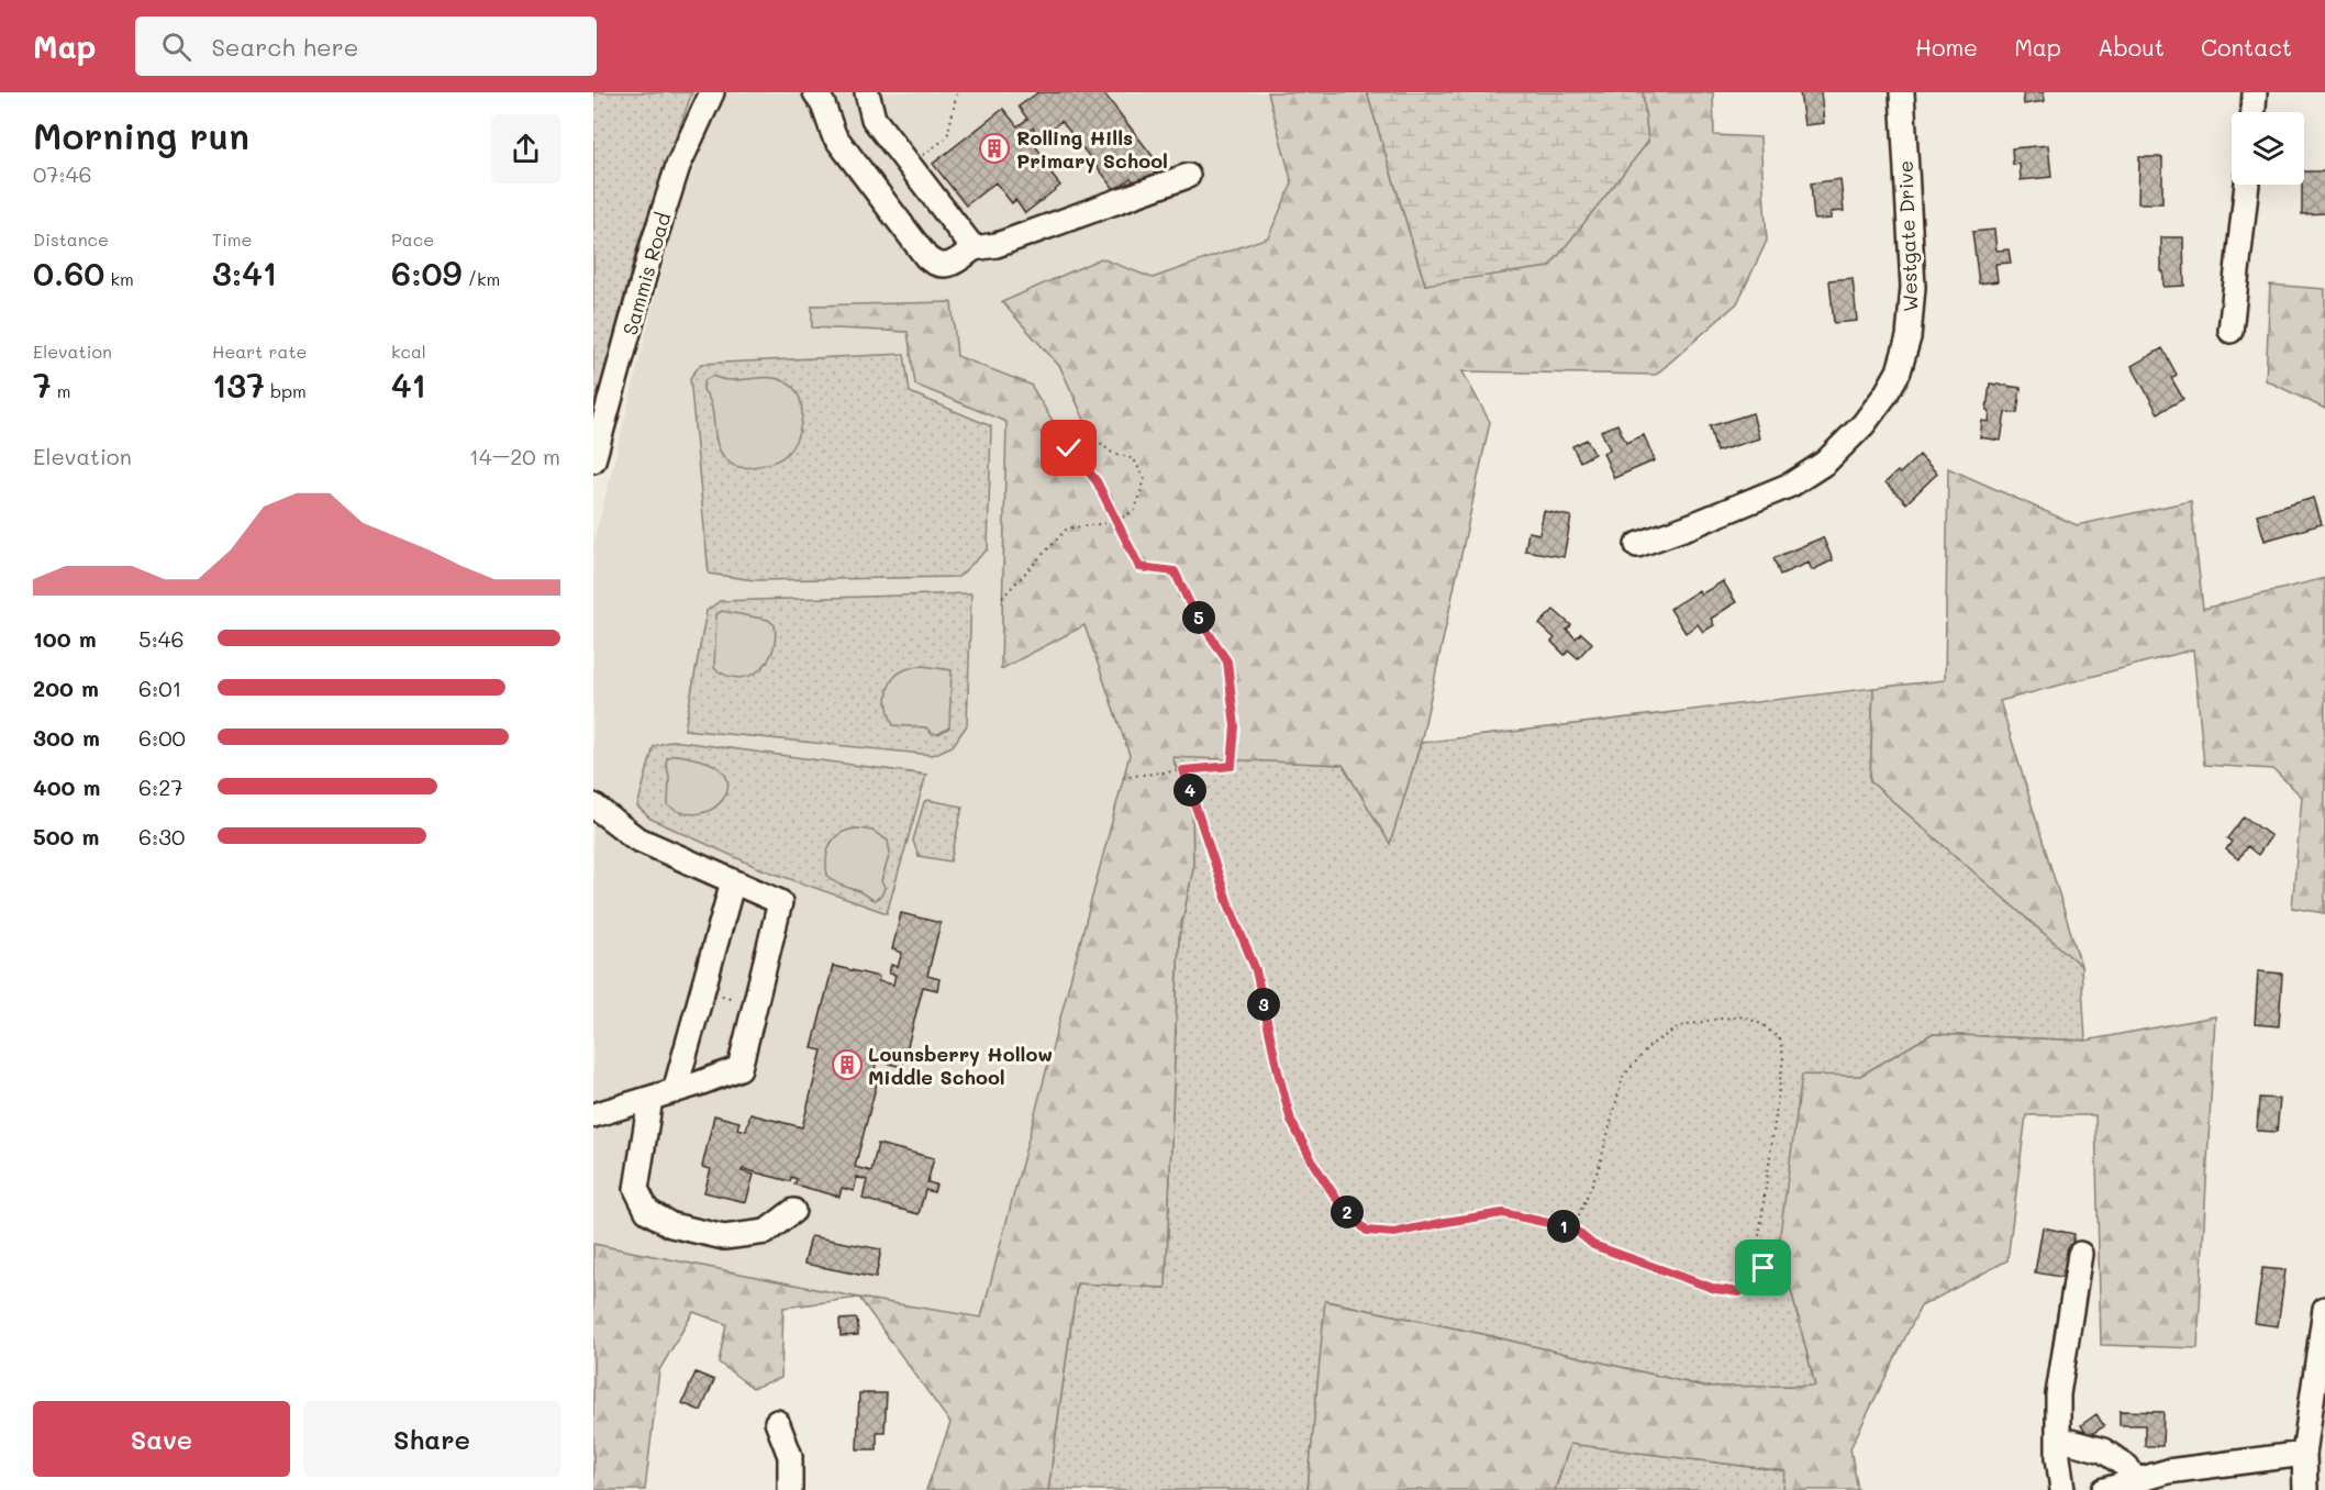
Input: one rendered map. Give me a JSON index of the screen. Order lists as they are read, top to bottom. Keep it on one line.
{"streets":{"street":["Westgate Drive","Sammis Road"]},"places":{"building":["Rolling Hills Primary School","Lounsberry Hollow Middle School"]},"page":{"header":"Map","search":"Search here","nav":["Home","Map","About","Contact"],"heading":["Morning run","07:46"],"stats":[["Distance","0.60 km"],["Time","3:41"],["Pace","6:09 /km"],["Elevation","7 m"],["Heart rate","137 bpm"],["kcal","41"]],"chart":["Elevation","14–20 m"],"pins":["5","4","3","2","1"],"list":[{"name":"100 m","note":"5:46"},{"name":"200 m","note":"6:01"},{"name":"300 m","note":"6:00"},{"name":"400 m","note":"6:27"},{"name":"500 m","note":"6:30"}],"buttons":["Save","Share"]}}
